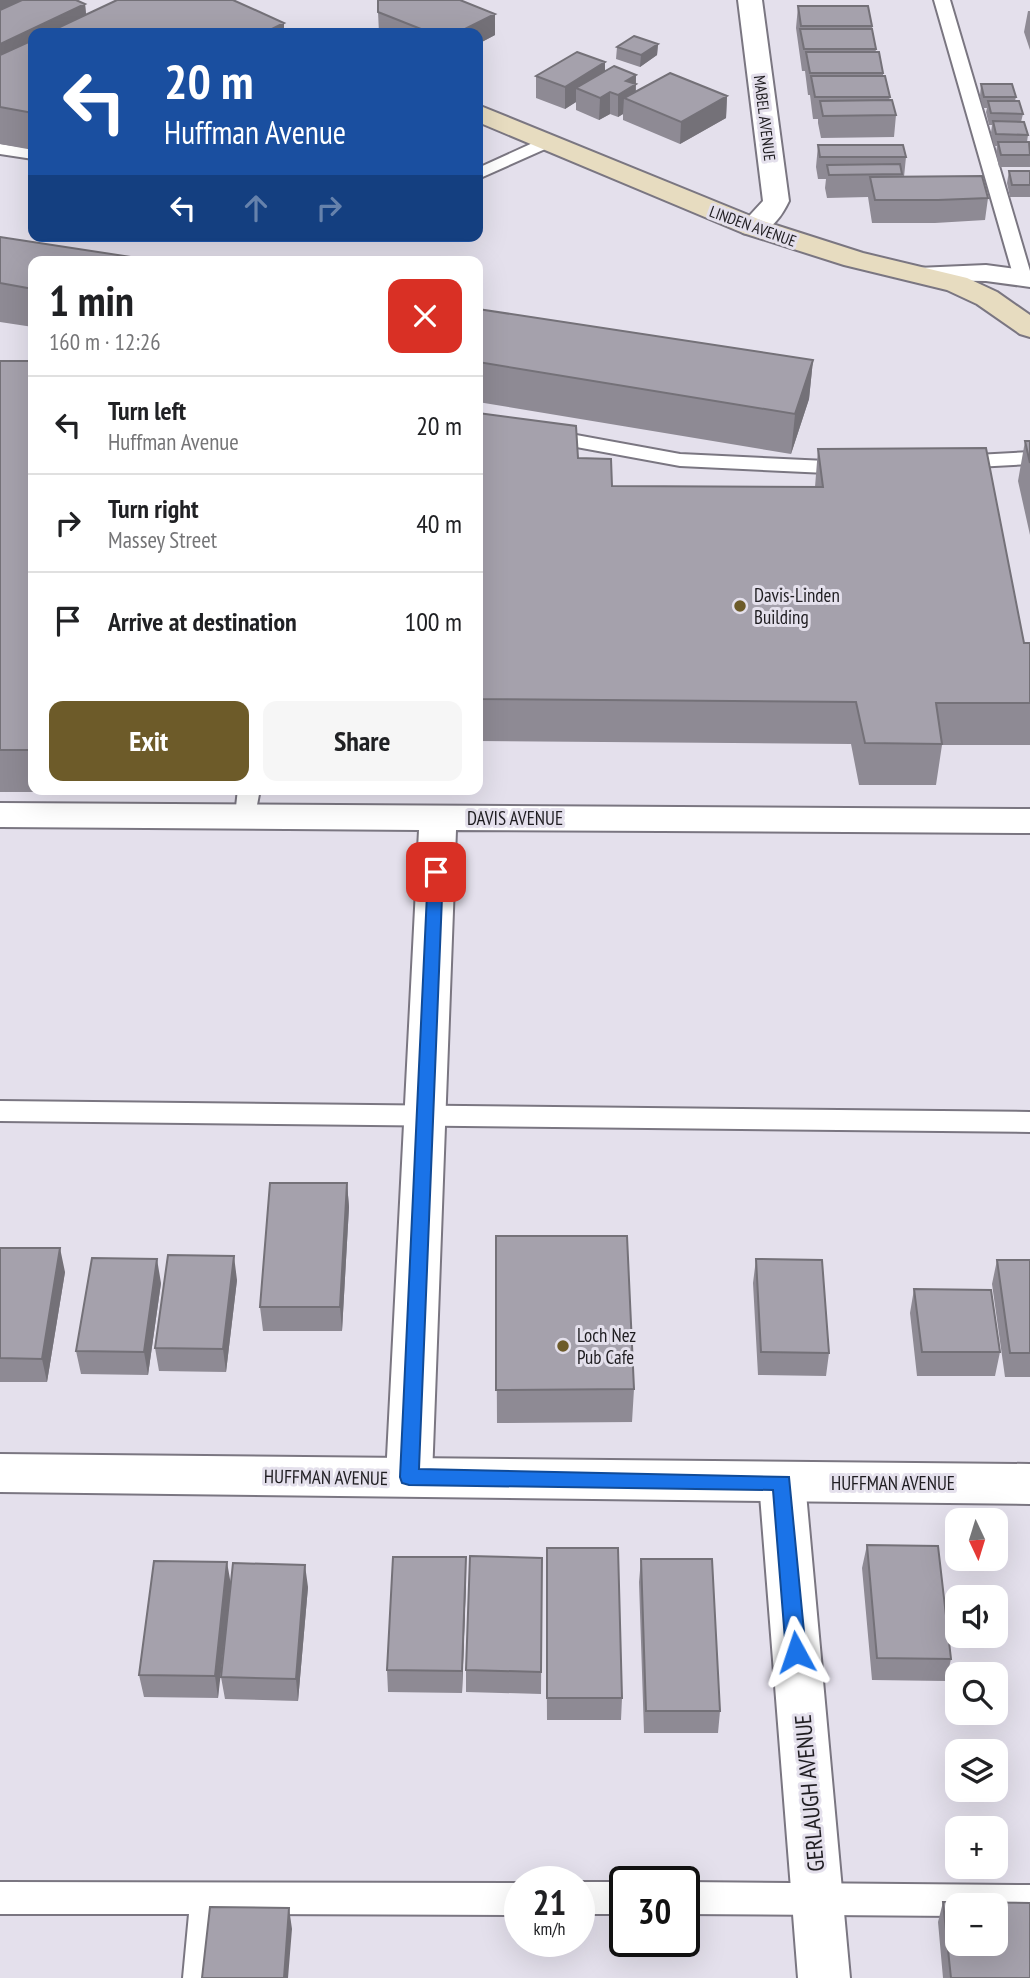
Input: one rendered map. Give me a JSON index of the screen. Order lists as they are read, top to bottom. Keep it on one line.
{"streets":{"main road":["LINDEN AVENUE"],"street":["MABEL AVENUE","DAVIS AVENUE","HUFFMAN AVENUE","GERLAUGH AVENUE"]},"crossings":[["MABEL AVENUE","LINDEN AVENUE"],["HUFFMAN AVENUE","GERLAUGH AVENUE"]],"places":["Davis-Linden Building","Loch Nez Pub Cafe"],"north":"bottom","page":{"turn":["20 m","Huffman Avenue"],"heading":["1 min","160 m · 12:26"],"list":[{"name":"Turn left","note":"Huffman Avenue","value":"20 m"},{"name":"Turn right","note":"Massey Street","value":"40 m"},{"name":"Arrive at destination","value":"100 m"}],"buttons":["Exit","Share"],"map_buttons":["+","−"],"speed":"21 km/h","limit":"30"}}
